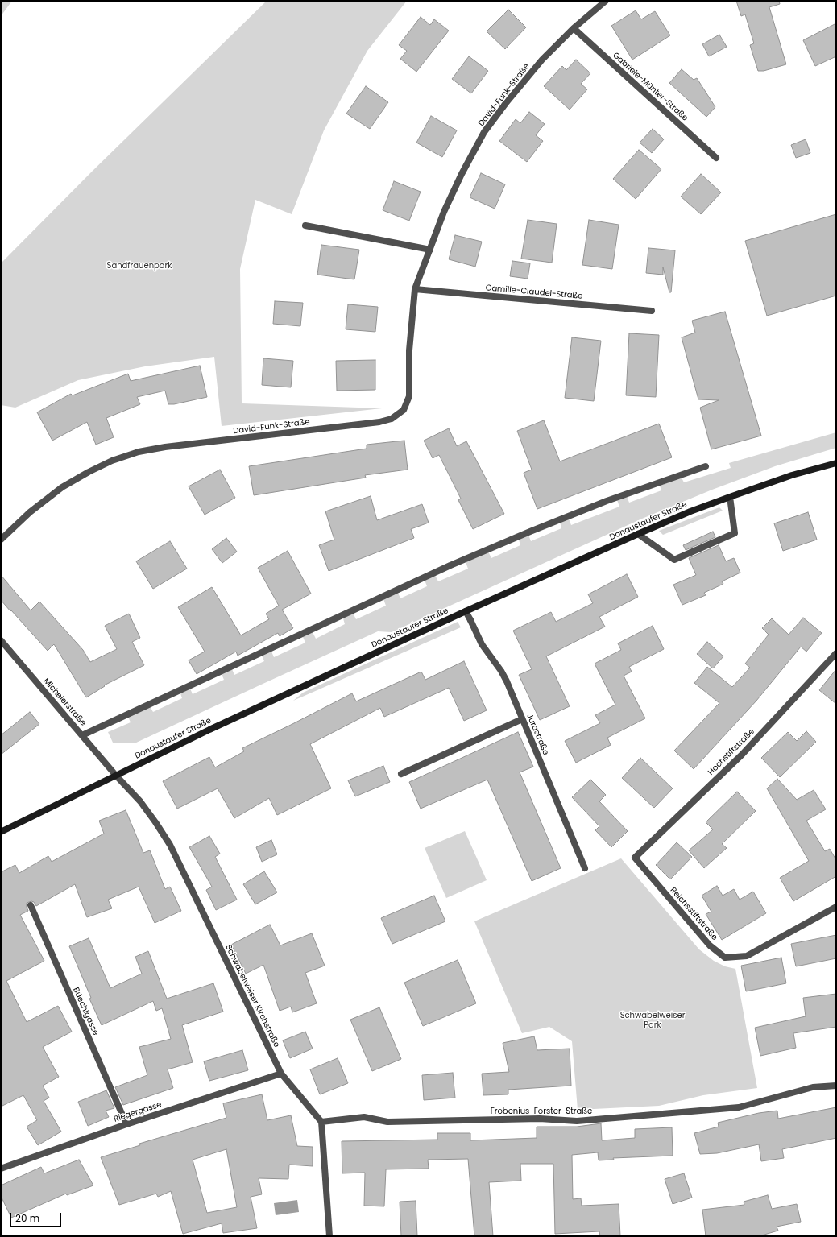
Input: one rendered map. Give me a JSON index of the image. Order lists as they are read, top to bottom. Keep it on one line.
{"streets":{"main road":["Donaustaufer Straße"],"street":["Gabriele-Münter-Straße","David-Funk-Straße","Camille-Claudel-Straße","Michelerstraße","Jurastraße","Hochstiftstraße","Reichsstiftstraße","Schwabelweiser Kirchstraße","Büechlgasse","Frobenius-Forster-Straße","Riegergasse"]},"crossings":[["Gabriele-Münter-Straße","David-Funk-Straße"],["David-Funk-Straße","Camille-Claudel-Straße"],["Donaustaufer Straße","Michelerstraße"],["Donaustaufer Straße","Jurastraße"],["Donaustaufer Straße","Schwabelweiser Kirchstraße"],["Michelerstraße","Schwabelweiser Kirchstraße"],["Hochstiftstraße","Reichsstiftstraße"],["Schwabelweiser Kirchstraße","Frobenius-Forster-Straße"],["Schwabelweiser Kirchstraße","Riegergasse"],["Büechlgasse","Riegergasse"]],"parks":["Sandfrauenpark","Schwabelweiser Park"],"scale_bar":"20 m"}
